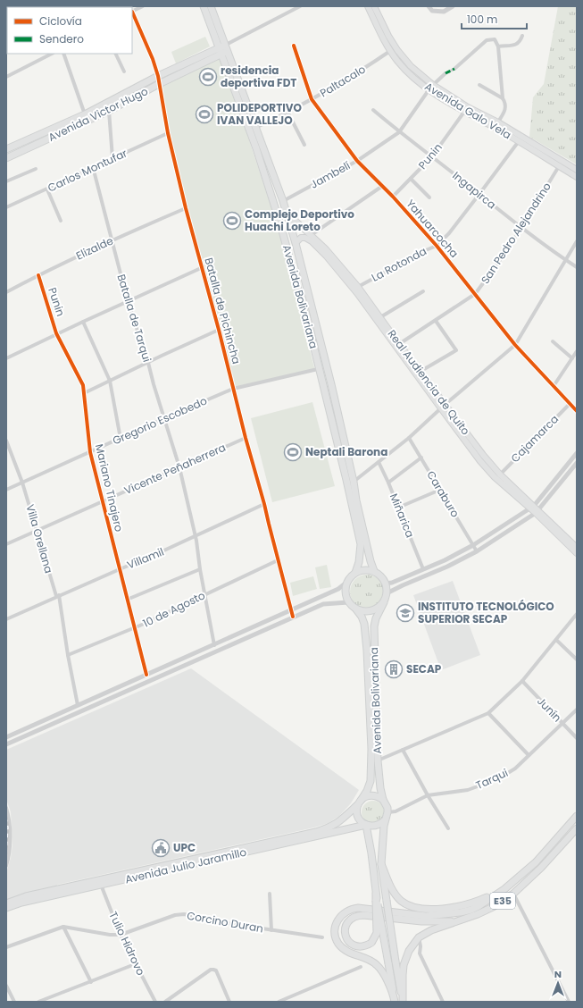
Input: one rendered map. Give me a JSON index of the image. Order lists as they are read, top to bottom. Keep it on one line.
{"streets":{"main road":["Avenida Galo Vela","Avenida Victor Hugo","Avenida Bolivariana","Real Audiencia de Quito","Avenida Julio Jaramillo","E35"],"street":["Paltacalo","Punin","Carlos Montufar","Jambelí","Ingapirca","Yahuarcocha","San Pedro Alejandrino","Elizalde","La Rotonda","Batalla de Pichincha","Batalla de Tarqui","Gregorio Escobedo","Cajamarca","Vicente Peñaherrera","Mariano Tinajero","Caraburo","Miñarica","Villa Orellana","Villamil","10 de Agosto","Junín","Tarqui","Corcino Duran","Tulio Hidrovo"]},"crossings":[["Paltacalo","Avenida Galo Vela"],["Paltacalo","Yahuarcocha"],["Paltacalo","Avenida Bolivariana"],["Avenida Galo Vela","Punin"],["Avenida Galo Vela","Jambelí"],["Avenida Galo Vela","San Pedro Alejandrino"],["Avenida Galo Vela","La Rotonda"],["Avenida Victor Hugo","Avenida Bolivariana"],["Avenida Victor Hugo","Batalla de Pichincha"],["Punin","Ingapirca"],["Punin","Yahuarcocha"],["Punin","Elizalde"],["Punin","Mariano Tinajero"],["Carlos Montufar","Batalla de Pichincha"],["Carlos Montufar","Batalla de Tarqui"],["Jambelí","Ingapirca"],["Jambelí","Yahuarcocha"],["Jambelí","Avenida Bolivariana"],["Ingapirca","San Pedro Alejandrino"],["Ingapirca","La Rotonda"],["Yahuarcocha","San Pedro Alejandrino"],["Yahuarcocha","La Rotonda"],["Yahuarcocha","Cajamarca"],["San Pedro Alejandrino","Real Audiencia de Quito"],["Elizalde","Batalla de Pichincha"],["Elizalde","Batalla de Tarqui"],["La Rotonda","Real Audiencia de Quito"],["Avenida Bolivariana","Real Audiencia de Quito"],["Avenida Bolivariana","Gregorio Escobedo"],["Avenida Bolivariana","Tarqui"],["Avenida Bolivariana","Avenida Julio Jaramillo"],["Batalla de Pichincha","Gregorio Escobedo"],["Batalla de Pichincha","Vicente Peñaherrera"],["Batalla de Pichincha","Villamil"],["Batalla de Pichincha","10 de Agosto"],["Batalla de Tarqui","Gregorio Escobedo"],["Batalla de Tarqui","Vicente Peñaherrera"],["Batalla de Tarqui","Villamil"],["Real Audiencia de Quito","Cajamarca"],["Gregorio Escobedo","Mariano Tinajero"],["Gregorio Escobedo","Villa Orellana"],["Vicente Peñaherrera","Mariano Tinajero"],["Vicente Peñaherrera","Villa Orellana"],["Mariano Tinajero","Villamil"],["Mariano Tinajero","10 de Agosto"],["Villa Orellana","Villamil"],["Villa Orellana","10 de Agosto"],["Junín","Tarqui"],["Tarqui","Avenida Julio Jaramillo"],["Avenida Julio Jaramillo","Tulio Hidrovo"],["Corcino Duran","Tulio Hidrovo"]],"places":{"sports":["residencia deportiva FDT","POLIDEPORTIVO IVAN VALLEJO","Complejo Deportivo Huachi Loreto","Neptali Barona"],"school or university":["INSTITUTO TECNOLÓGICO SUPERIOR SECAP"],"building":["SECAP"],"public building":["UPC"]},"legend":["Ciclovía","Sendero"],"scale_bar":"100 m","north":"top"}
